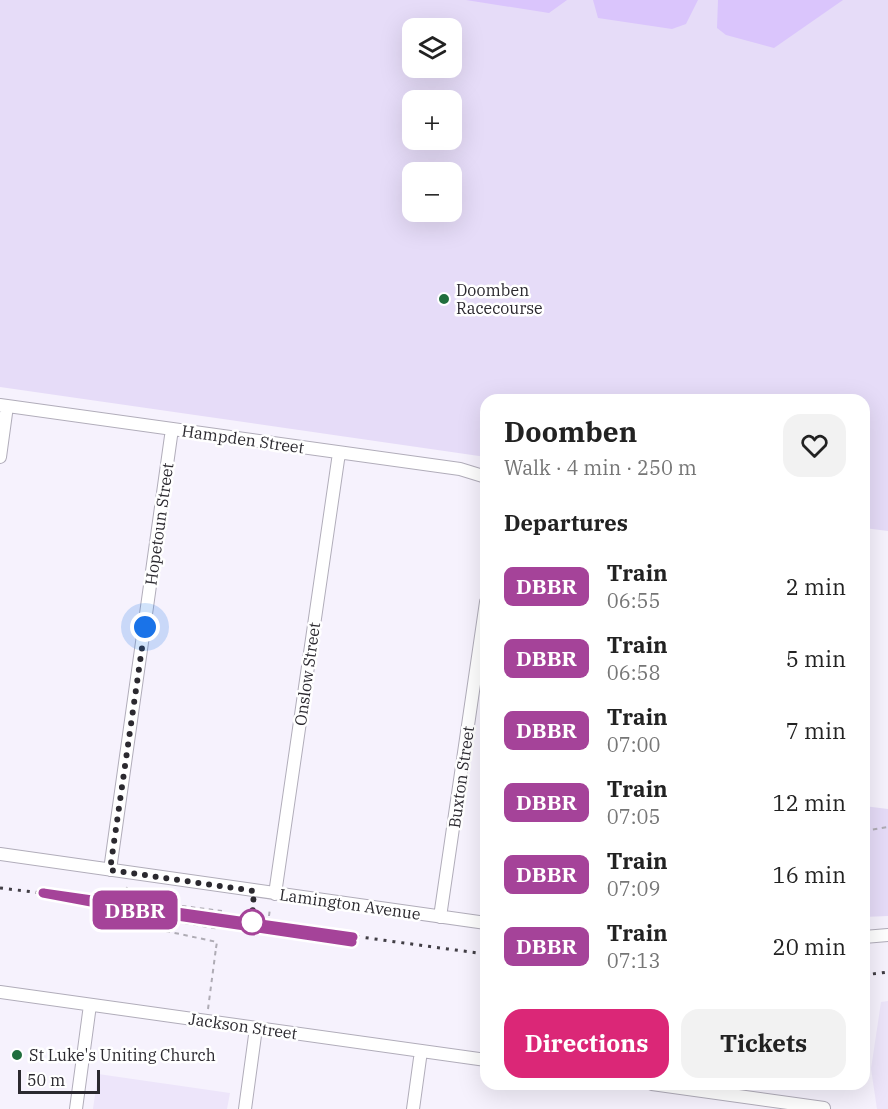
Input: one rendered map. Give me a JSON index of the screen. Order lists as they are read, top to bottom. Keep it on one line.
{"streets":{"street":["Hampden Street","Hopetoun Street","Onslow Street","Buxton Street","Lamington Avenue","Jackson Street"]},"crossings":[["Hampden Street","Hopetoun Street"],["Hampden Street","Onslow Street"],["Hopetoun Street","Lamington Avenue"],["Onslow Street","Lamington Avenue"],["Buxton Street","Lamington Avenue"]],"places":["Doomben Racecourse","St Luke's Uniting Church"],"scale_bar":"50 m","page":{"on_map":"DBBR","map_buttons":["+","−"],"heading":[["Doomben","Walk · 4 min · 250 m"],"Departures"],"list":[{"mark":"DBBR","name":"Train","note":"06:55","value":"2 min"},{"mark":"DBBR","name":"Train","note":"06:58","value":"5 min"},{"mark":"DBBR","name":"Train","note":"07:00","value":"7 min"},{"mark":"DBBR","name":"Train","note":"07:05","value":"12 min"},{"mark":"DBBR","name":"Train","note":"07:09","value":"16 min"},{"mark":"DBBR","name":"Train","note":"07:13","value":"20 min"}],"buttons":["Directions","Tickets"],"scale":"50 m"}}
